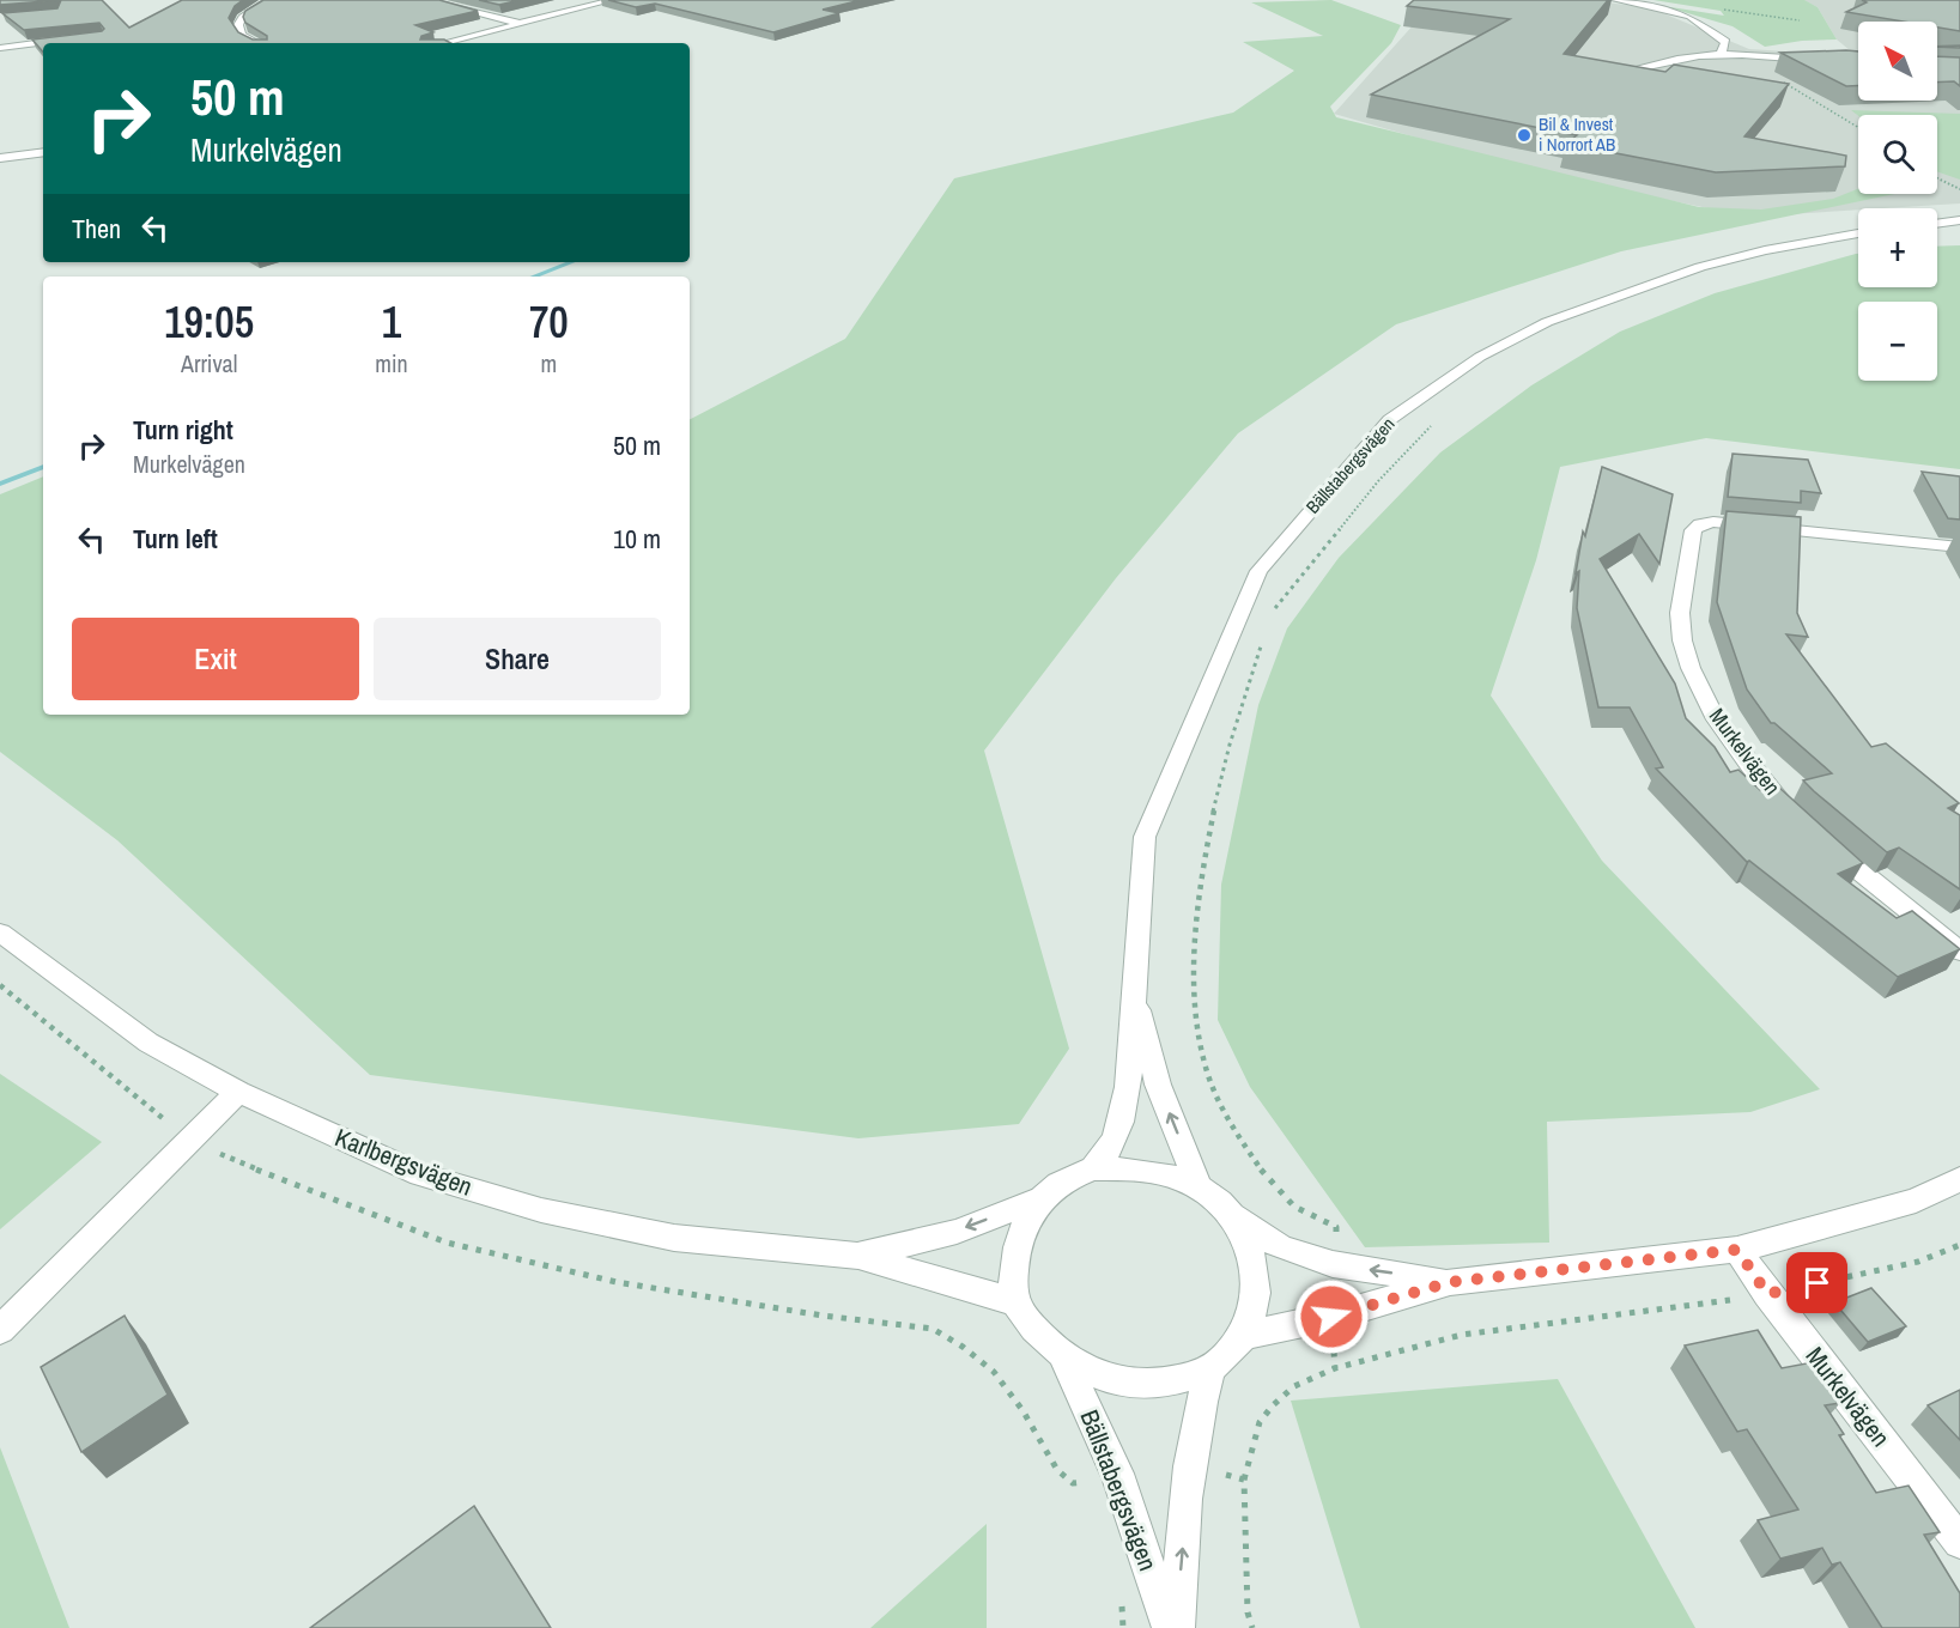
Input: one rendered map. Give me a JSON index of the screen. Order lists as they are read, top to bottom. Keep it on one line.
{"streets":{"street":["Bällstabergsvägen","Murkelvägen","Karlbergsvägen"]},"crossings":[["Bällstabergsvägen","Karlbergsvägen"]],"places":["Bil & Invest i Norrort AB"],"north":"top left","page":{"map_buttons":["+","−"],"turn":["50 m","Murkelvägen"],"then":"Then","eta":["19:05","Arrival","1","min","70","m"],"list":[{"name":"Turn right","note":"Murkelvägen","value":"50 m"},{"name":"Turn left","value":"10 m"}],"buttons":["Exit","Share"]}}
